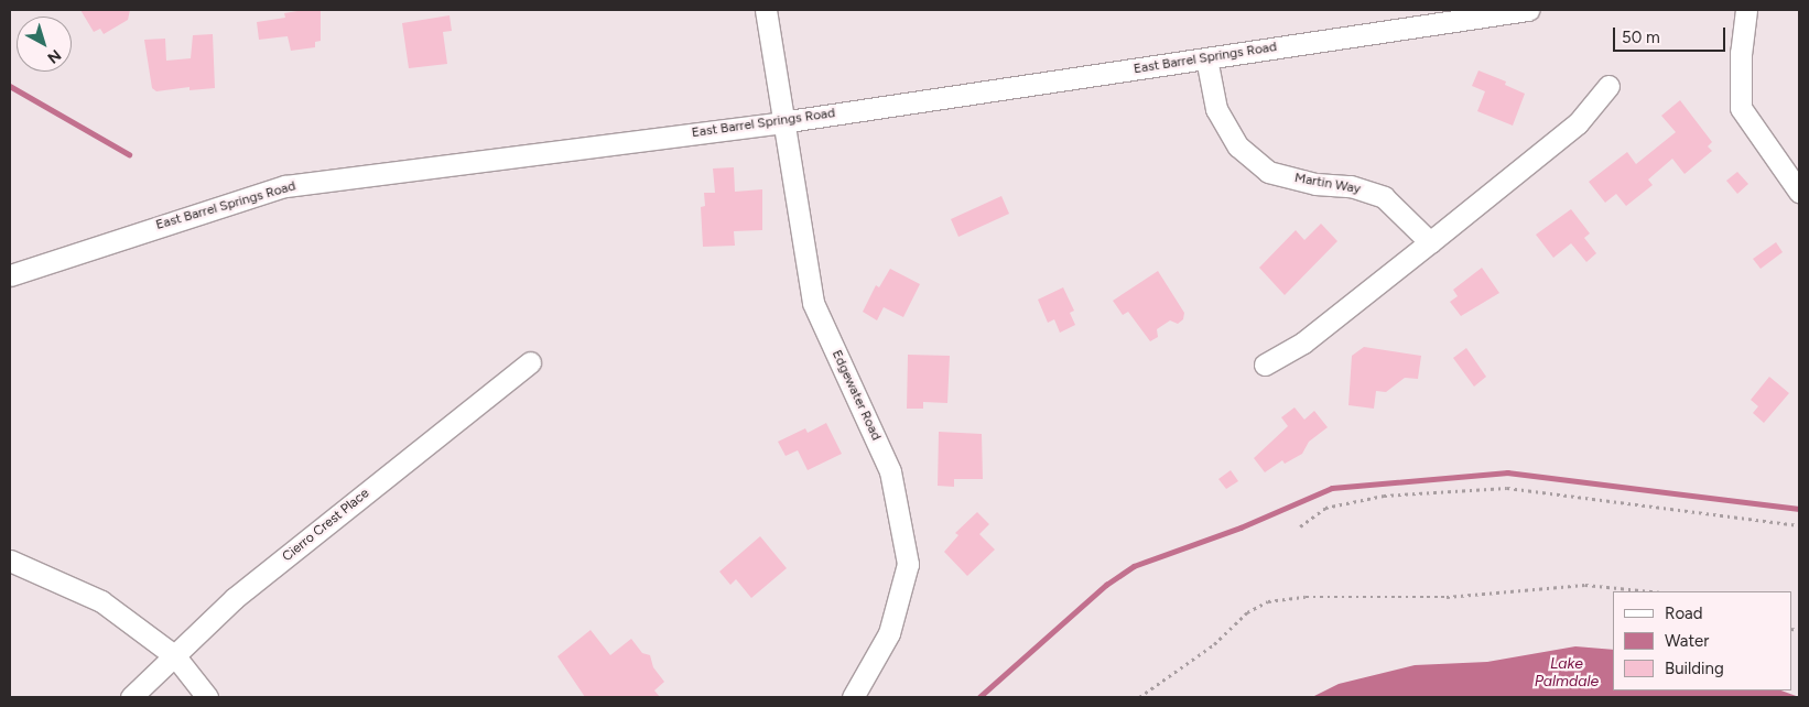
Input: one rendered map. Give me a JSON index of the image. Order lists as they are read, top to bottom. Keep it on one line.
{"streets":{"street":["East Barrel Springs Road","Martin Way","Edgewater Road","Cierro Crest Place"]},"crossings":[["East Barrel Springs Road","Martin Way"],["East Barrel Springs Road","Edgewater Road"]],"water":["Lake Palmdale"],"legend":["Road","Water","Building"],"scale_bar":"50 m","north":"bottom right"}
